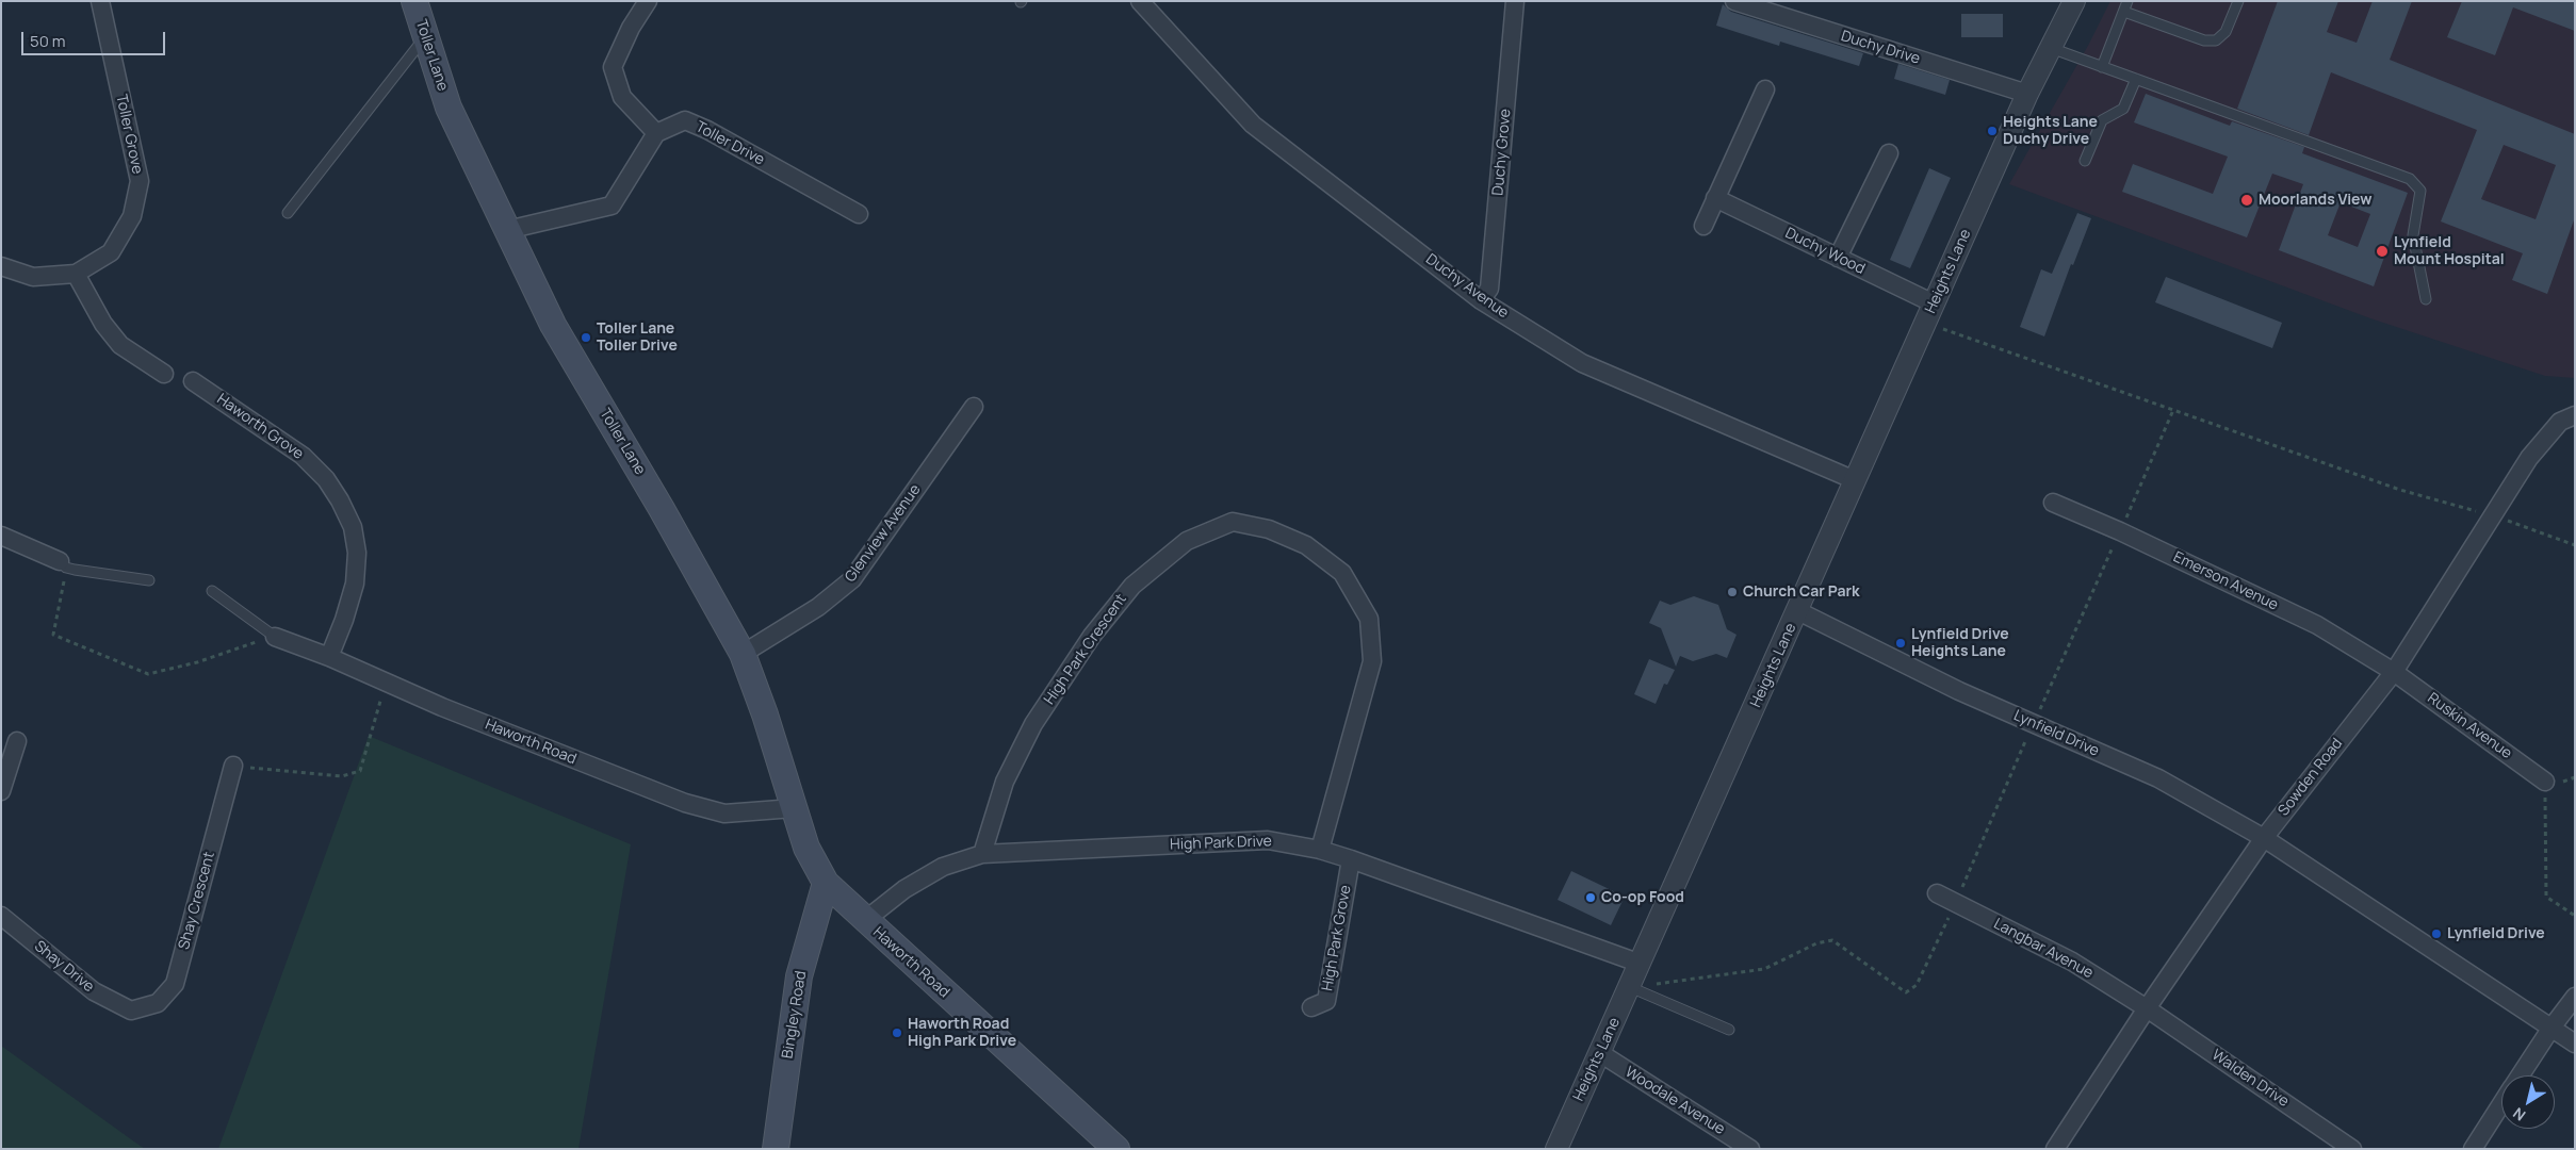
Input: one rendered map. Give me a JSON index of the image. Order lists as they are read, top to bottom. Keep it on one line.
{"streets":{"main road":["Toller Lane","Haworth Road","Bingley Road"],"street":["Duchy Drive","Toller Grove","Toller Drive","Duchy Grove","Duchy Wood","Heights Lane","Duchy Avenue","Haworth Grove","Glenview Avenue","Emerson Avenue","High Park Crescent","Ruskin Avenue","Lynfield Drive","Sowden Road","High Park Drive","Shay Crescent","High Park Grove","Langbar Avenue","Shay Drive","Walden Drive","Woodale Avenue"]},"crossings":[["Duchy Drive","Heights Lane"],["Toller Lane","Glenview Avenue"],["Toller Lane","Haworth Road"],["Toller Lane","Bingley Road"],["Duchy Grove","Duchy Avenue"],["Duchy Wood","Heights Lane"],["Heights Lane","Duchy Avenue"],["Heights Lane","Lynfield Drive"],["Heights Lane","High Park Drive"],["Heights Lane","Woodale Avenue"],["Haworth Grove","Haworth Road"],["Emerson Avenue","Ruskin Avenue"],["Emerson Avenue","Sowden Road"],["High Park Crescent","High Park Drive"],["Ruskin Avenue","Sowden Road"],["Lynfield Drive","Sowden Road"],["Haworth Road","High Park Drive"],["Haworth Road","Bingley Road"],["Sowden Road","Langbar Avenue"],["Sowden Road","Walden Drive"],["High Park Drive","High Park Grove"],["Shay Crescent","Shay Drive"],["Langbar Avenue","Walden Drive"]],"places":["Heights Lane Duchy Drive","Moorlands View","Lynfield Mount Hospital","Toller Lane Toller Drive","Church Car Park","Lynfield Drive Heights Lane","Co-op Food","Lynfield Drive","Haworth Road High Park Drive"],"scale_bar":"50 m","north":"bottom left"}
